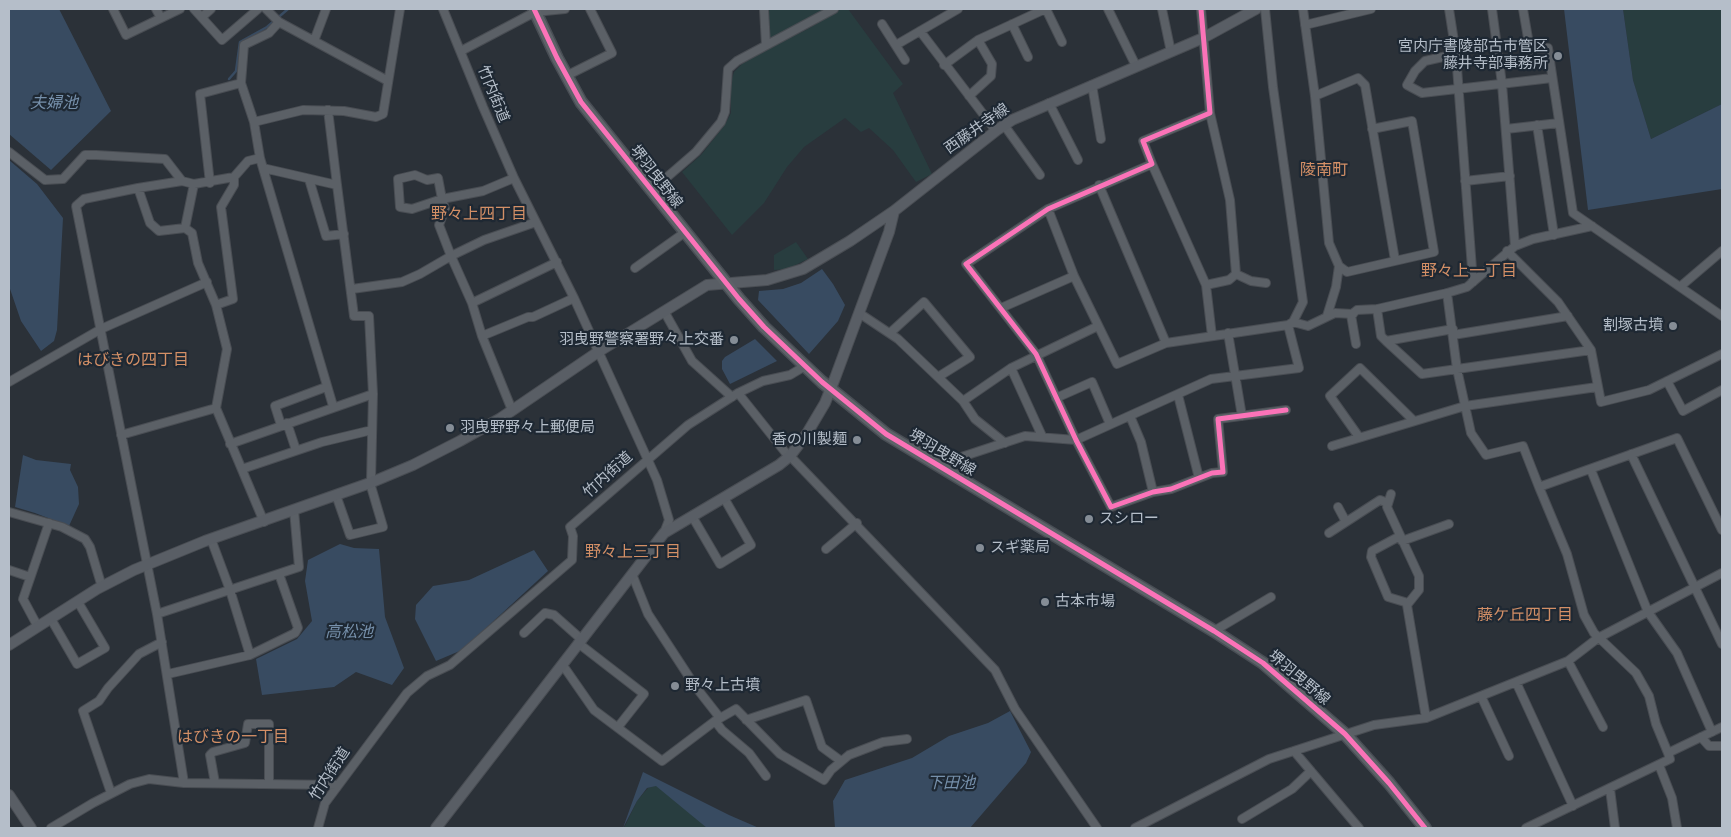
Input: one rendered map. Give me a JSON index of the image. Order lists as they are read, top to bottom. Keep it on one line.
{"streets":{"main road":["堺羽曳野線"],"street":["竹内街道","西藤井寺線"]},"crossings":[["竹内街道","西藤井寺線"],["西藤井寺線","堺羽曳野線"]],"districts":["陵南町","野々上四丁目","野々上一丁目","はびきの四丁目","野々上三丁目","藤ケ丘四丁目","はびきの一丁目"],"water":["夫婦池","高松池","下田池"],"places":["宮内庁書陵部古市管区 藤井寺部事務所","割塚古墳","羽曳野警察署野々上交番","羽曳野野々上郵便局","香の川製麺","スシロー","スギ薬局","古本市場","野々上古墳"]}
